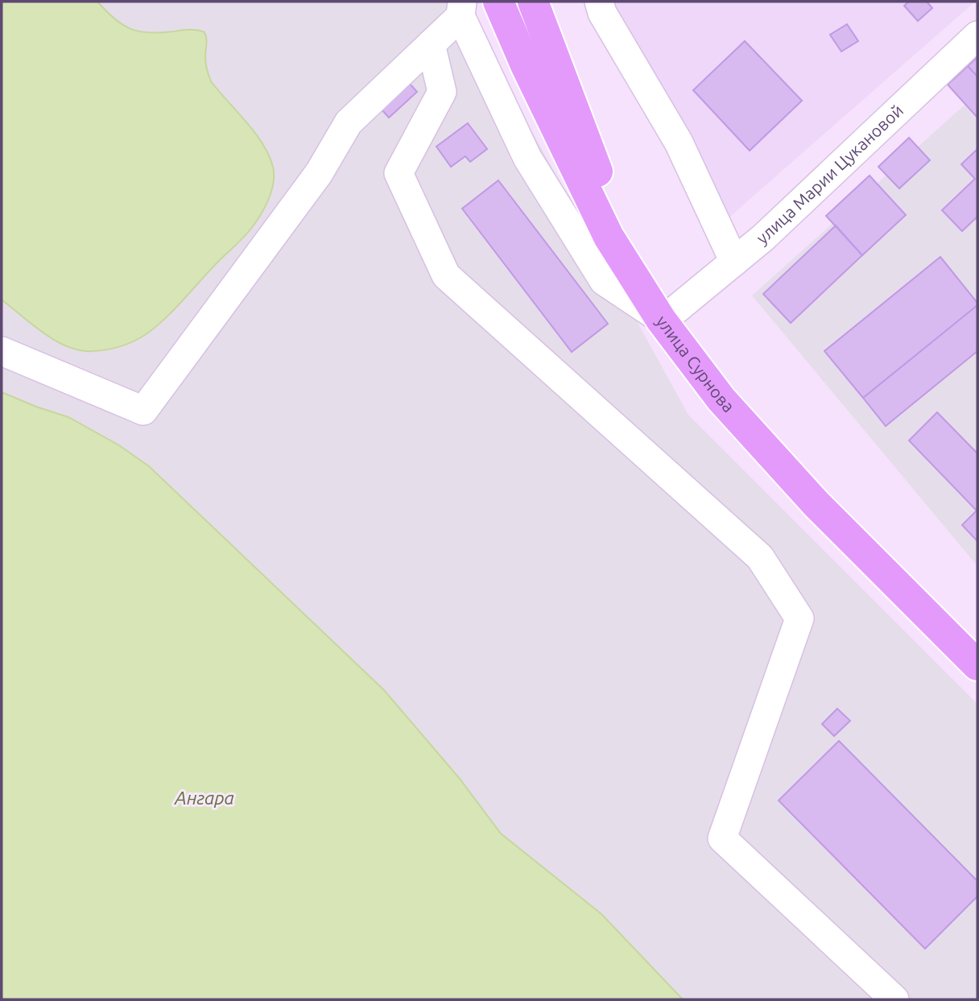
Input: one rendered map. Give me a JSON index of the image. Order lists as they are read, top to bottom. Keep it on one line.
{"streets":{"main road":["улица Сурнова"],"street":["улица Марии Цукановой"]},"crossings":[["улица Марии Цукановой","улица Сурнова"]],"water":["Ангара"]}
